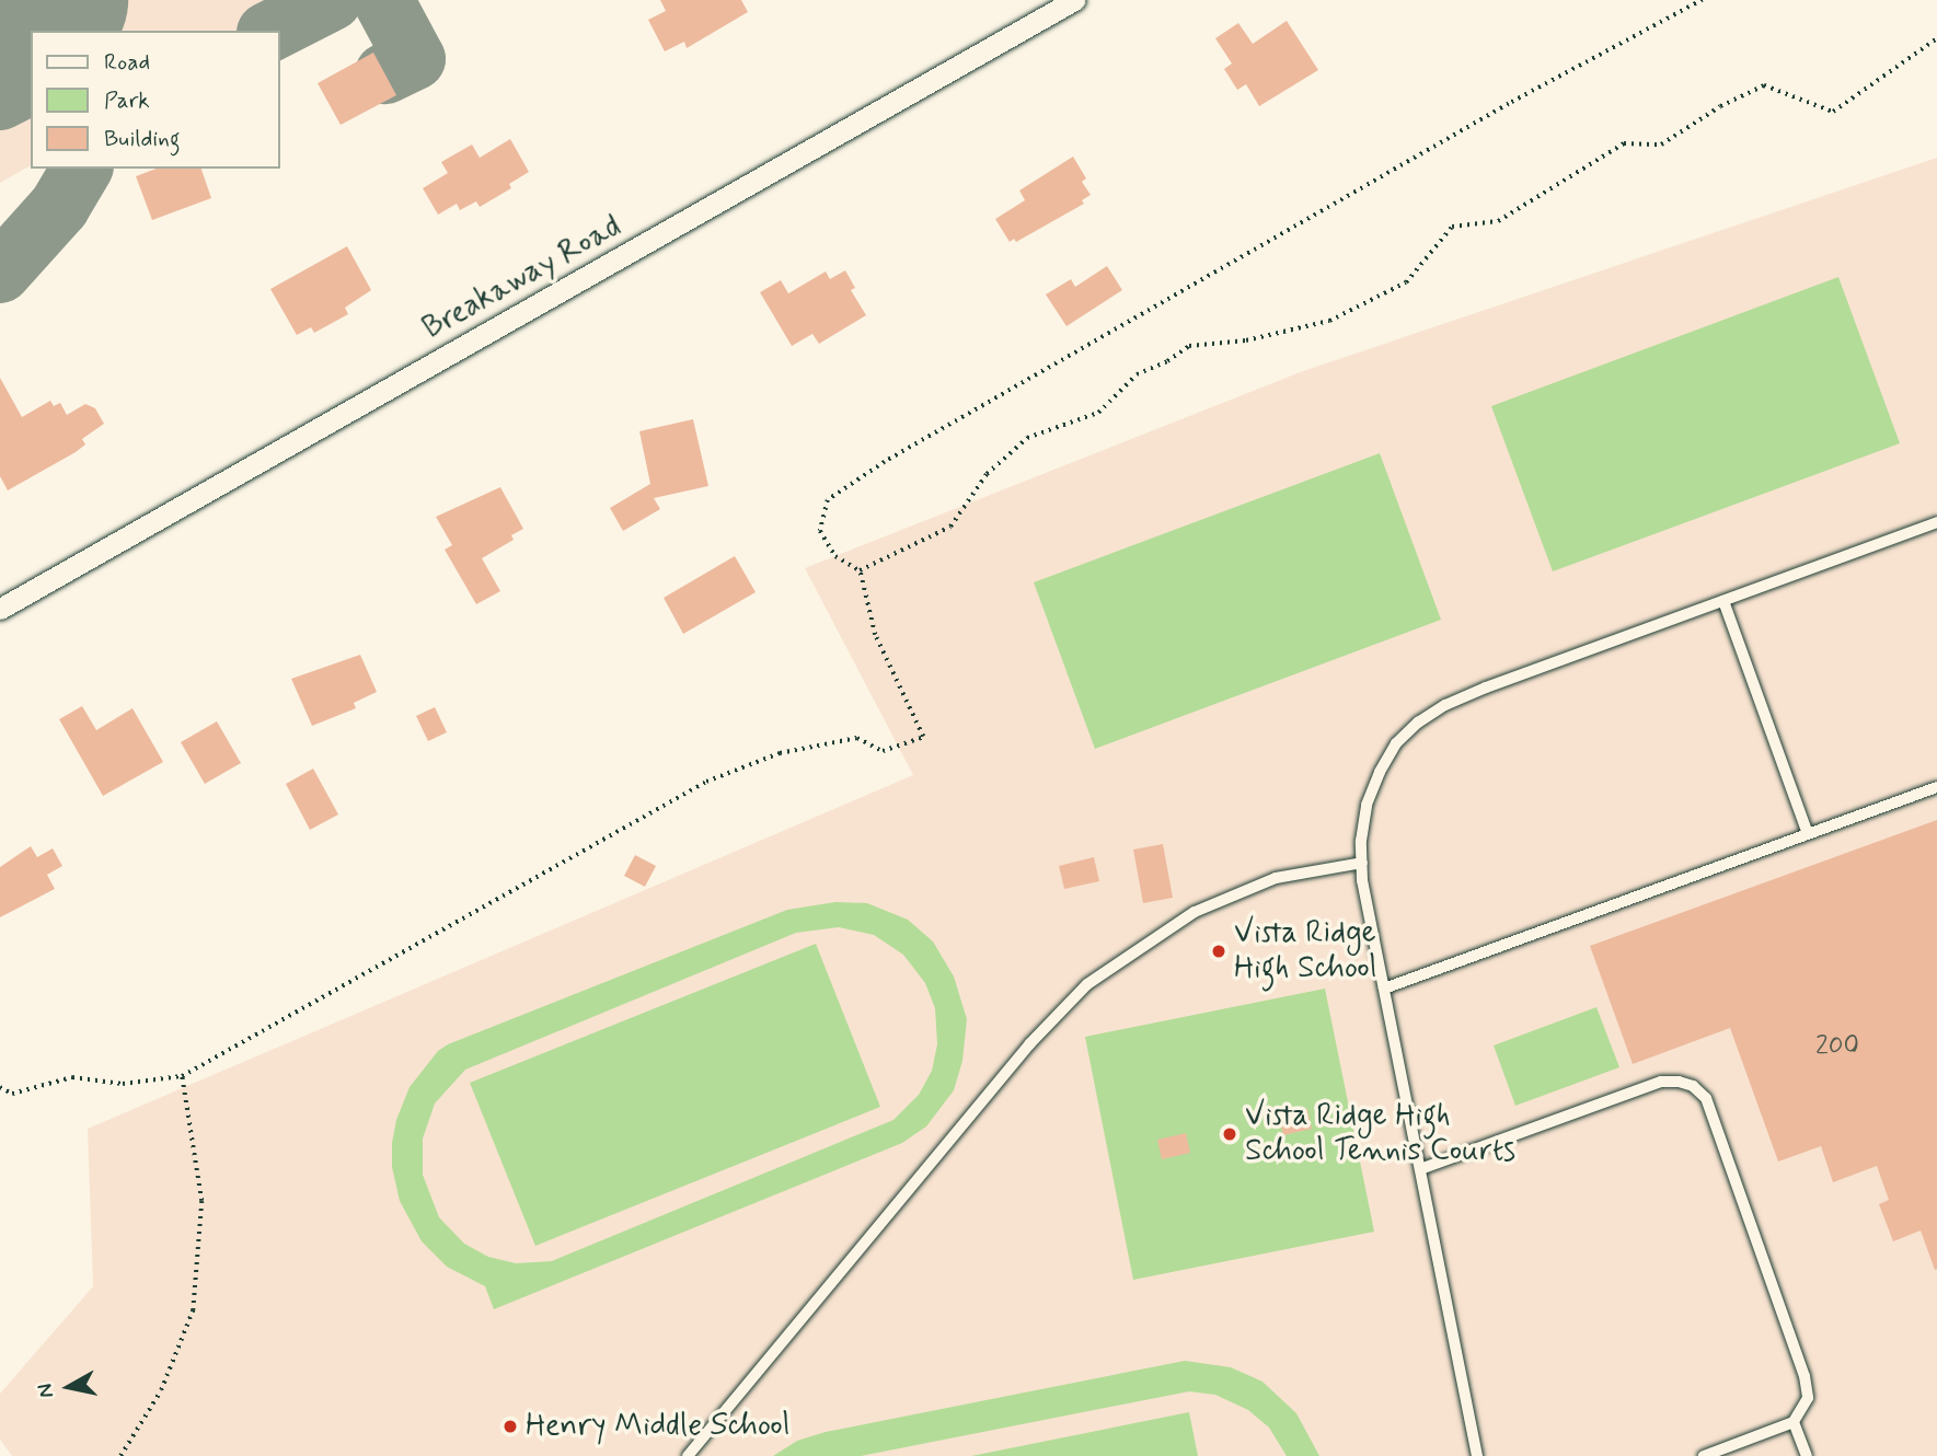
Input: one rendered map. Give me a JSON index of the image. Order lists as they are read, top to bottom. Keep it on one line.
{"streets":{"street":["Breakaway Road"]},"places":["Vista Ridge High School","Vista Ridge High School Tennis Courts","Henry Middle School"],"house_numbers":["200"],"legend":["Road","Park","Building"],"north":"left"}
